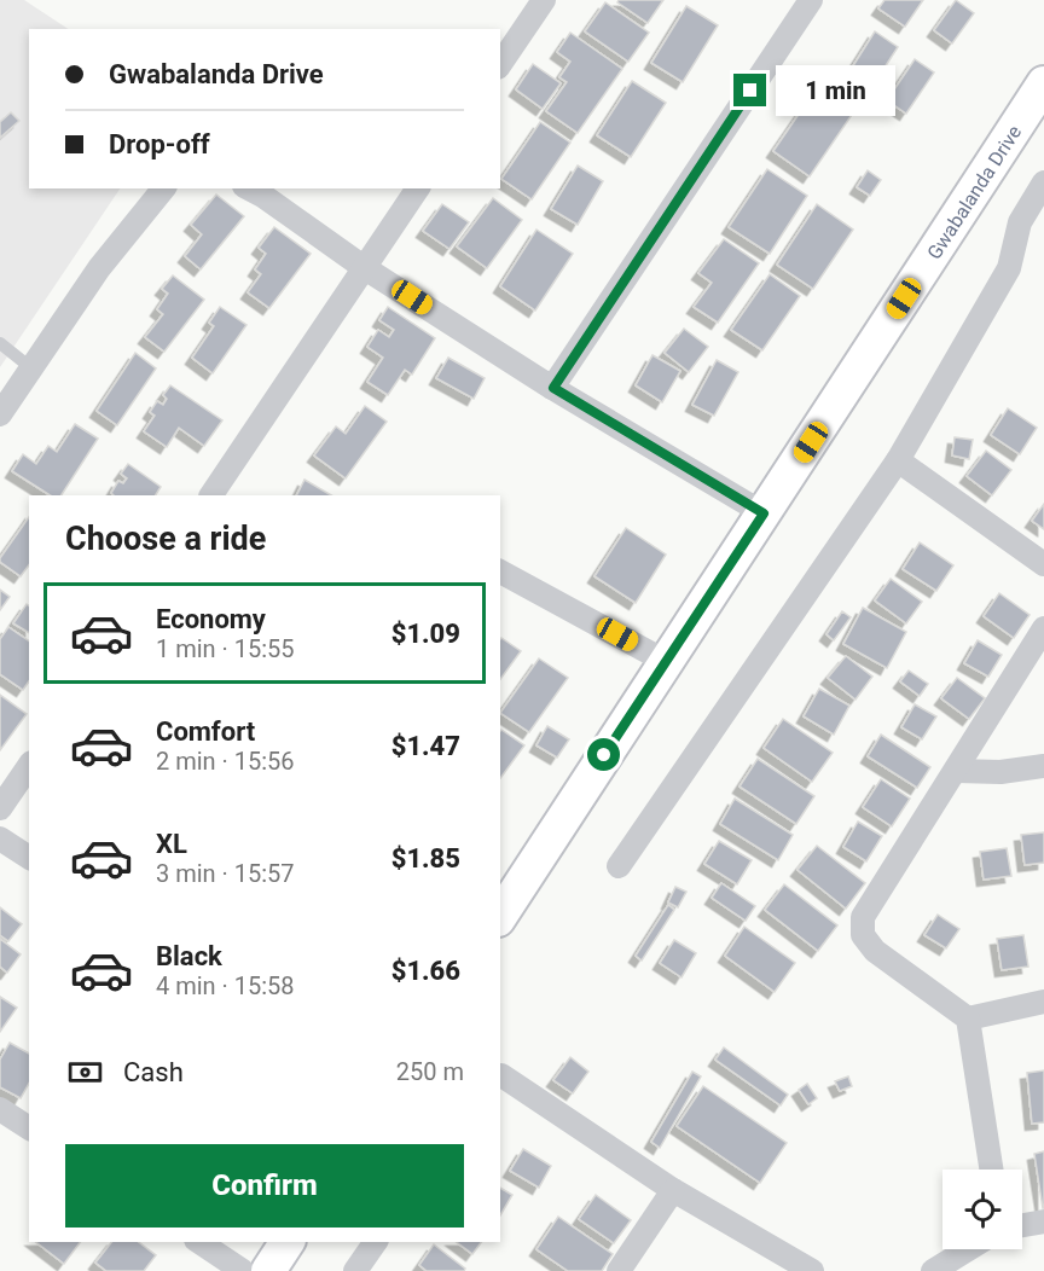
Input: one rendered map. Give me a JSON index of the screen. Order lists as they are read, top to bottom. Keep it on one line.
{"streets":{"street":["Gwabalanda Drive"]},"page":{"banner":["Gwabalanda Drive","Drop-off"],"bubble":"1 min","heading":"Choose a ride","list":[{"name":"Economy","note":"1 min · 15:55","value":"$1.09"},{"name":"Comfort","note":"2 min · 15:56","value":"$1.47"},{"name":"XL","note":"3 min · 15:57","value":"$1.85"},{"name":"Black","note":"4 min · 15:58","value":"$1.66"}],"pay":["Cash","250 m"],"buttons":"Confirm"}}
